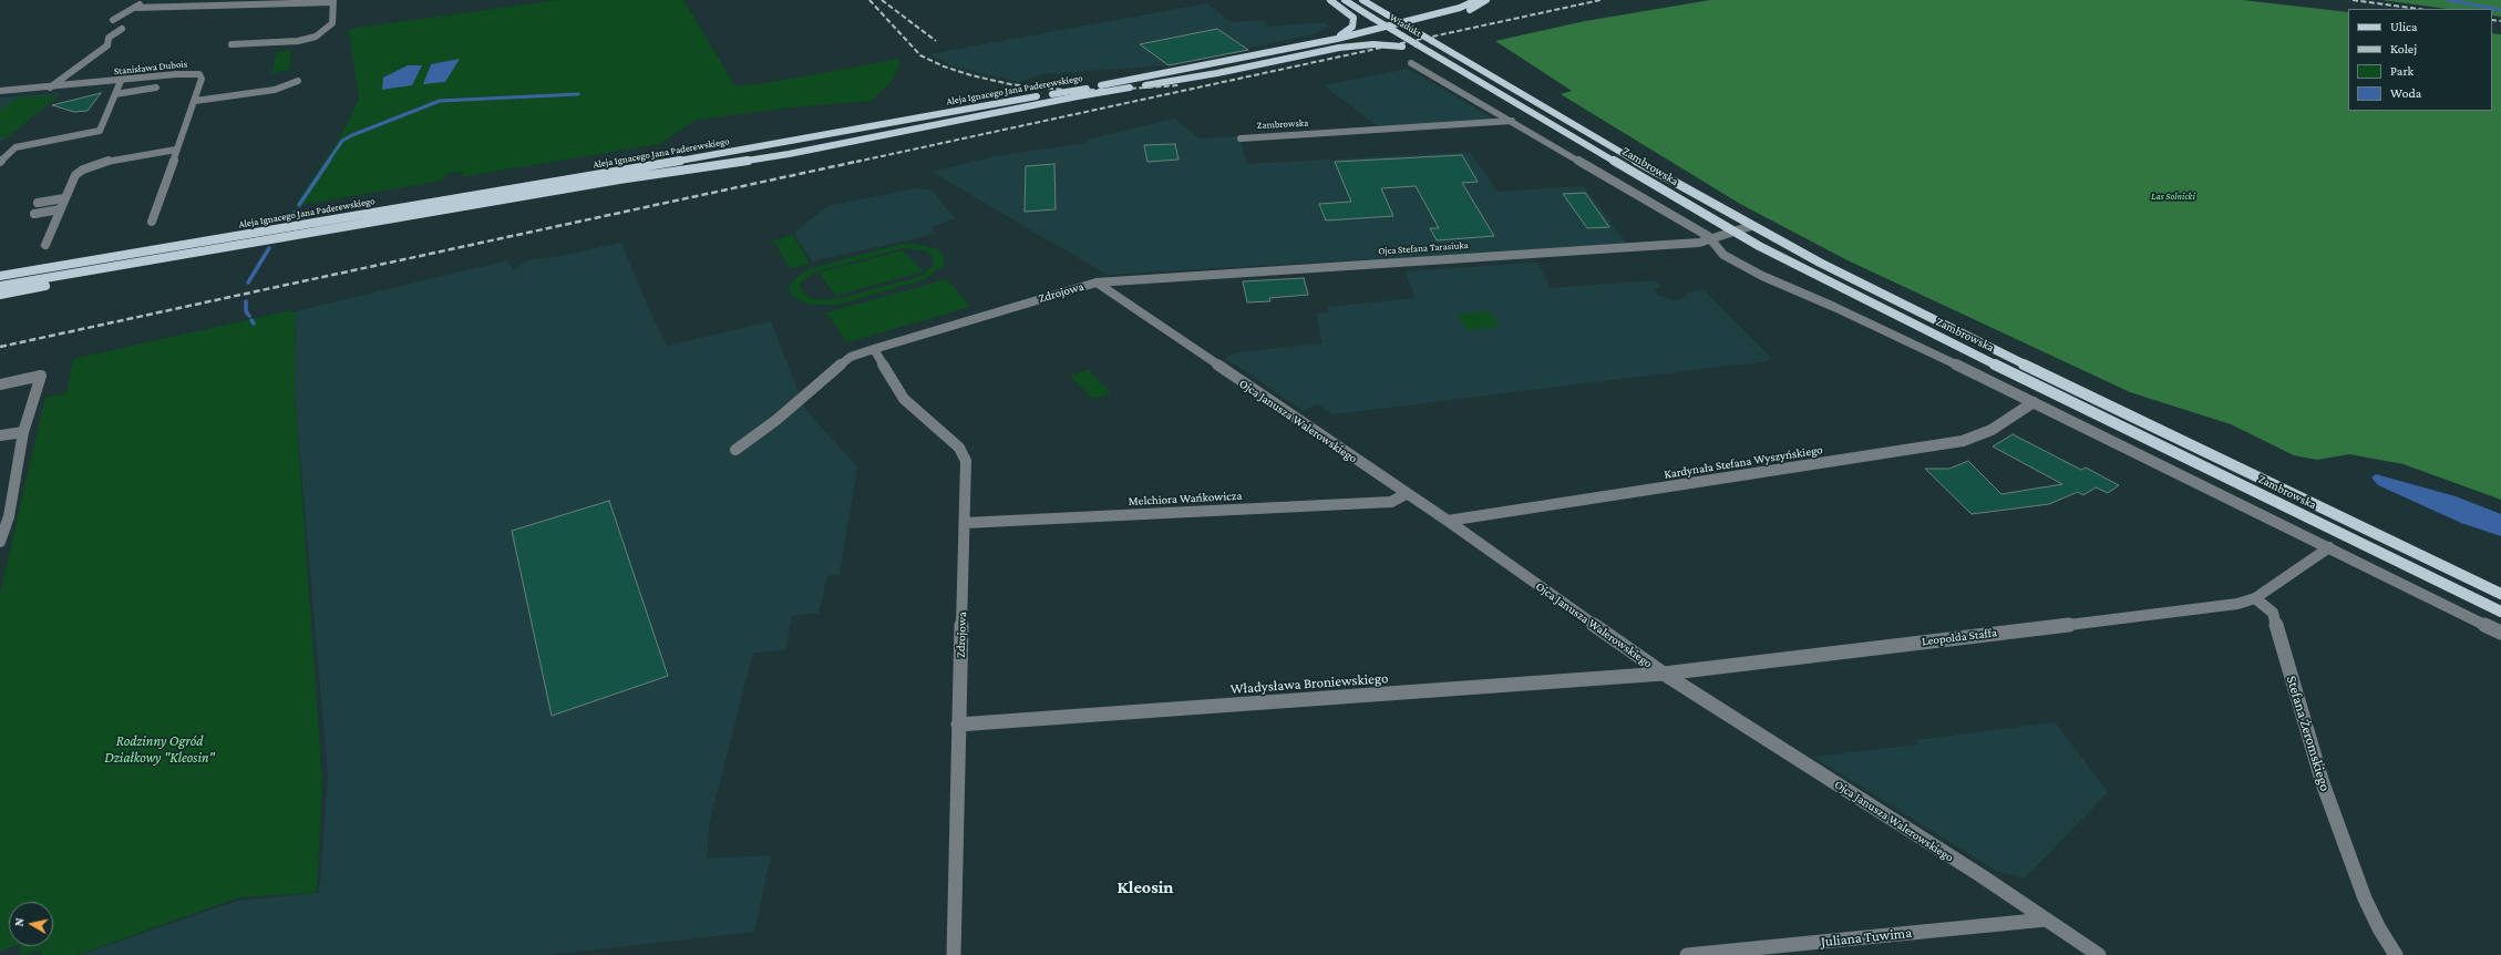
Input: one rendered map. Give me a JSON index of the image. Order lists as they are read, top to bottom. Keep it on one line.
{"streets":{"main road":["Wiadukt","Aleja Ignacego Jana Paderewskiego","Zambrowska"],"street":["Stanisława Dubois","Ojca Stefana Tarasiuka","Zdrojowa","Ojca Janusza Walerowskiego","Kardynała Stefana Wyszyńskiego","Melchiora Wańkowicza","Leopolda Staffa","Władysława Broniewskiego","Stefana Żeromskiego","Juliana Tuwima"]},"crossings":[["Wiadukt","Zambrowska"],["Zambrowska","Ojca Stefana Tarasiuka"],["Ojca Stefana Tarasiuka","Zdrojowa"],["Ojca Stefana Tarasiuka","Ojca Janusza Walerowskiego"],["Zdrojowa","Ojca Janusza Walerowskiego"],["Zdrojowa","Melchiora Wańkowicza"],["Zdrojowa","Władysława Broniewskiego"],["Ojca Janusza Walerowskiego","Kardynała Stefana Wyszyńskiego"],["Ojca Janusza Walerowskiego","Melchiora Wańkowicza"],["Ojca Janusza Walerowskiego","Leopolda Staffa"],["Ojca Janusza Walerowskiego","Władysława Broniewskiego"],["Ojca Janusza Walerowskiego","Juliana Tuwima"],["Leopolda Staffa","Władysława Broniewskiego"],["Leopolda Staffa","Stefana Żeromskiego"]],"districts":["Kleosin"],"parks":["Las Solnicki","Rodzinny Ogród Działkowy \"Kleosin\""],"legend":["Ulica","Kolej","Park","Woda"],"north":"left"}
